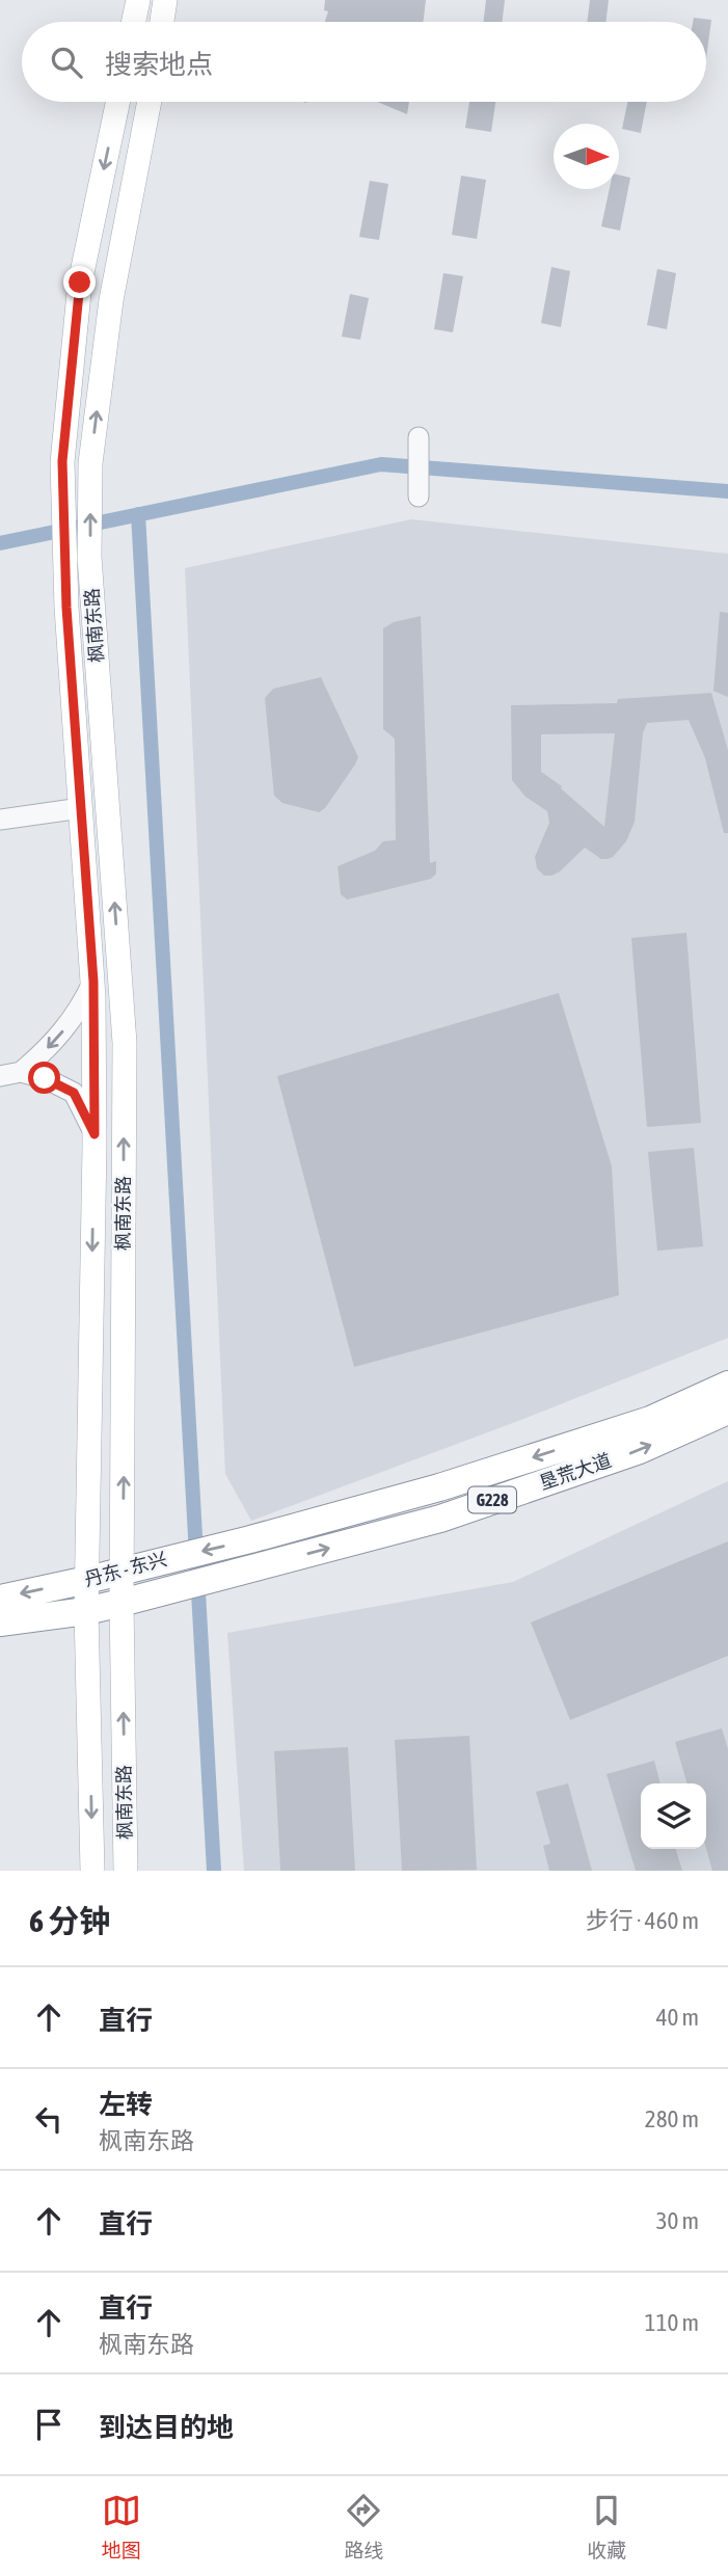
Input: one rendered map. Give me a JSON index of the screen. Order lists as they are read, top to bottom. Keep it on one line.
{"streets":{"highway":["垦荒大道","G228","丹东 - 东兴"],"main road":["枫南东路"]},"crossings":[["枫南东路","丹东 - 东兴"],["垦荒大道","丹东 - 东兴"]],"north":"right","page":{"search":"搜索地点","heading":["6 分钟","步行 · 460 m"],"list":[["直行","40 m"],["左转","枫南东路","280 m"],["直行","30 m"],["直行","枫南东路","110 m"],"到达目的地"],"nav":["地图","路线","收藏"]}}
